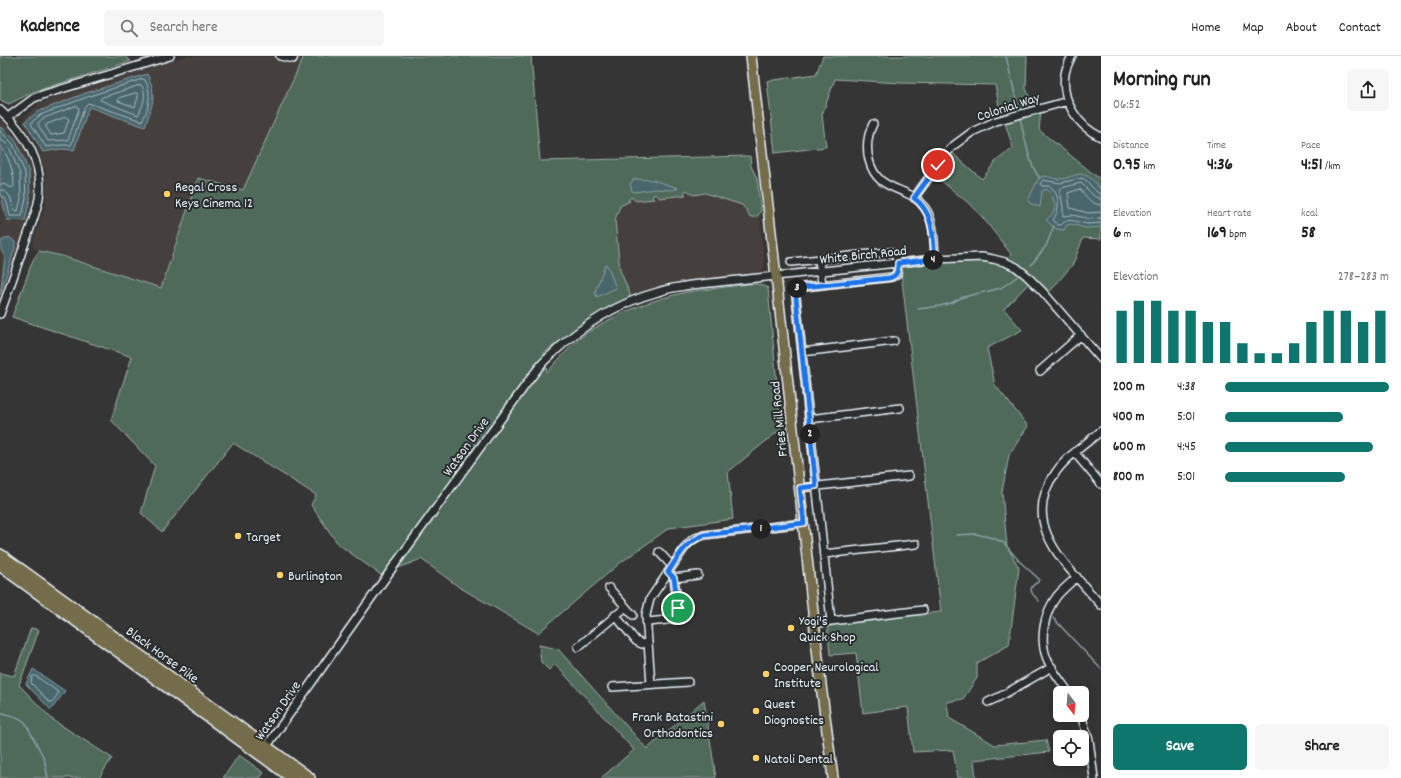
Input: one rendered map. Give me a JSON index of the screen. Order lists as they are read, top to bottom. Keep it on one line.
{"streets":{"highway":["Black Horse Pike"],"main road":["Fries Mill Road"],"street":["Colonial Way","White Birch Road","Watson Drive"]},"crossings":[["White Birch Road","Fries Mill Road"],["White Birch Road","Watson Drive"],["Fries Mill Road","Watson Drive"],["Watson Drive","Black Horse Pike"]],"places":["Regal Cross Keys Cinema 12","Target","Burlington","Yogi's Quick Shop","Cooper Neurological Institute","Quest Diognostics","Frank Batastini Orthodontics","Natoli Dental"],"north":"bottom","page":{"header":"Kadence","search":"Search here","nav":["Home","Map","About","Contact"],"heading":["Morning run","06:52"],"stats":[["Distance","0.95 km"],["Time","4:36"],["Pace","4:51 /km"],["Elevation","6 m"],["Heart rate","169 bpm"],["kcal","58"]],"pins":["4","3","2","1"],"chart":["Elevation","278–283 m"],"list":[{"name":"200 m","note":"4:38"},{"name":"400 m","note":"5:01"},{"name":"600 m","note":"4:45"},{"name":"800 m","note":"5:01"}],"buttons":["Save","Share"]}}
